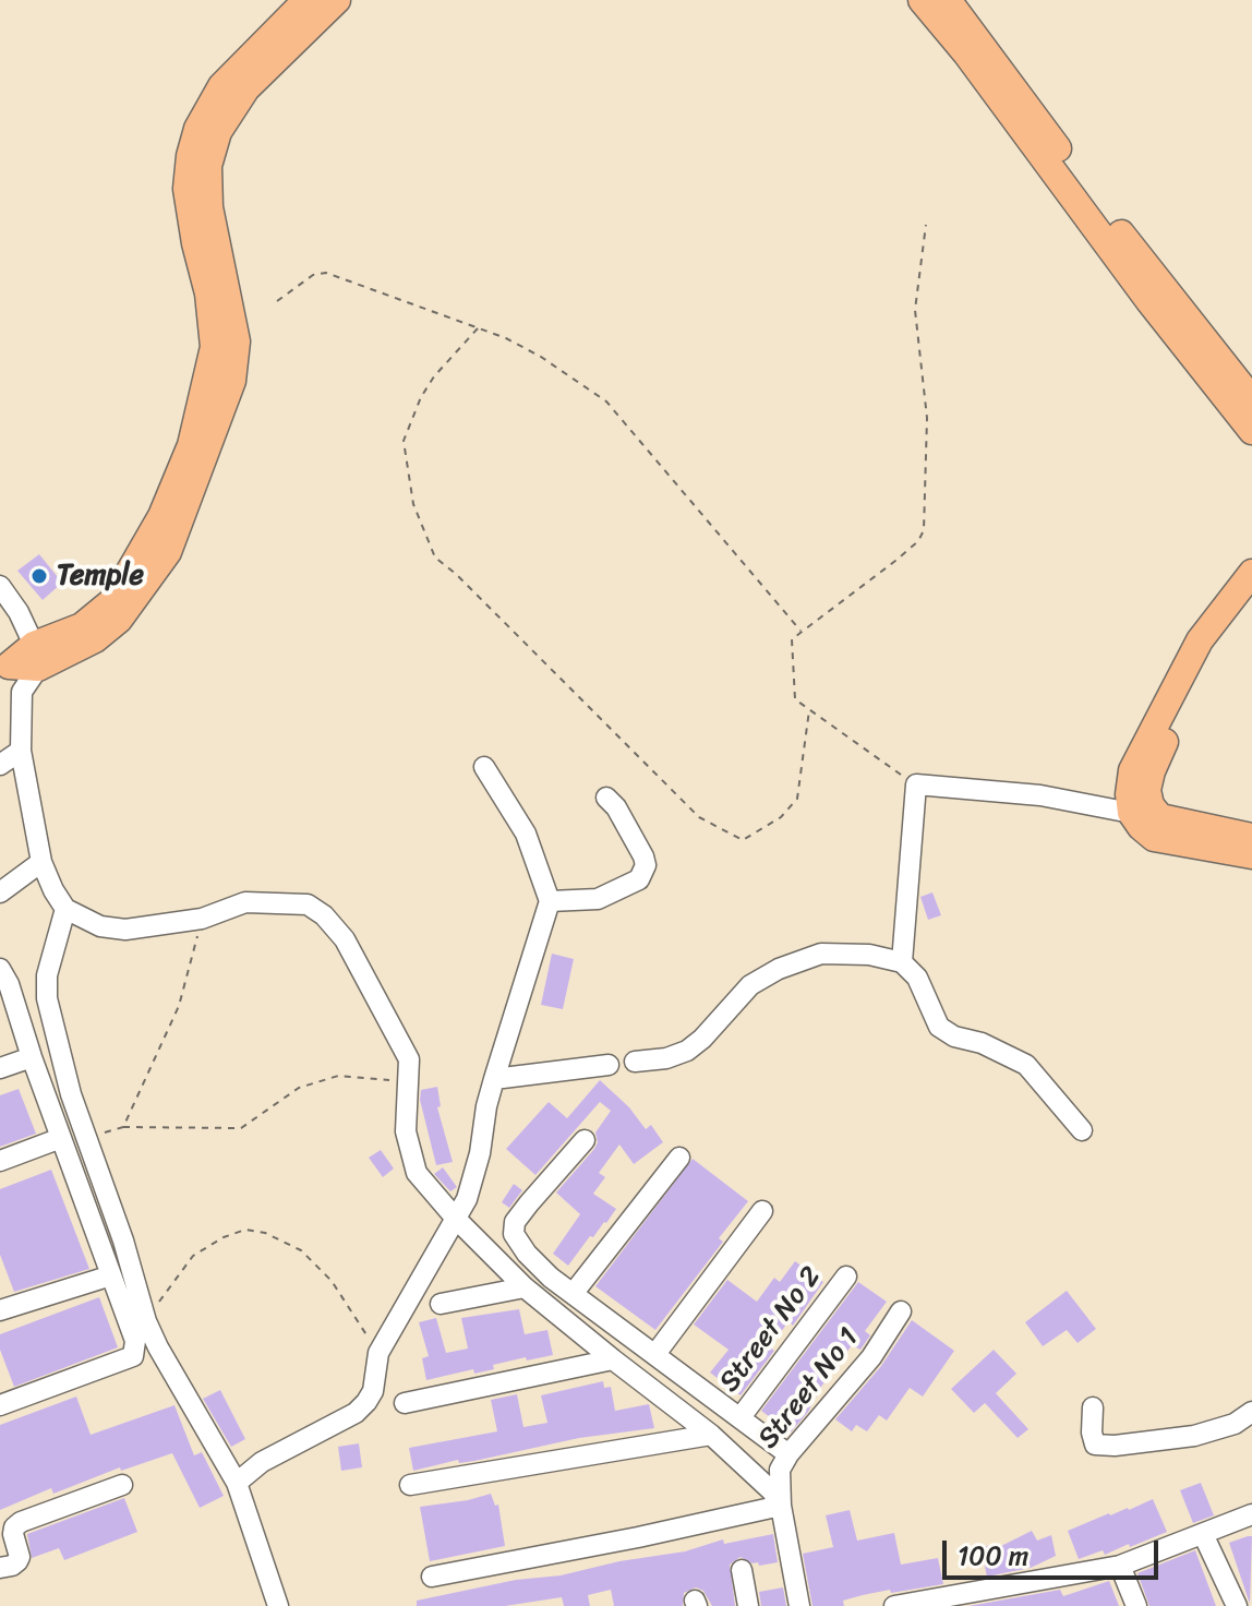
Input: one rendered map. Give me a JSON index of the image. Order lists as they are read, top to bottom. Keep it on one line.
{"streets":{"street":["Street No 2","Street No 1"]},"places":["Temple"],"scale_bar":"100 m"}
